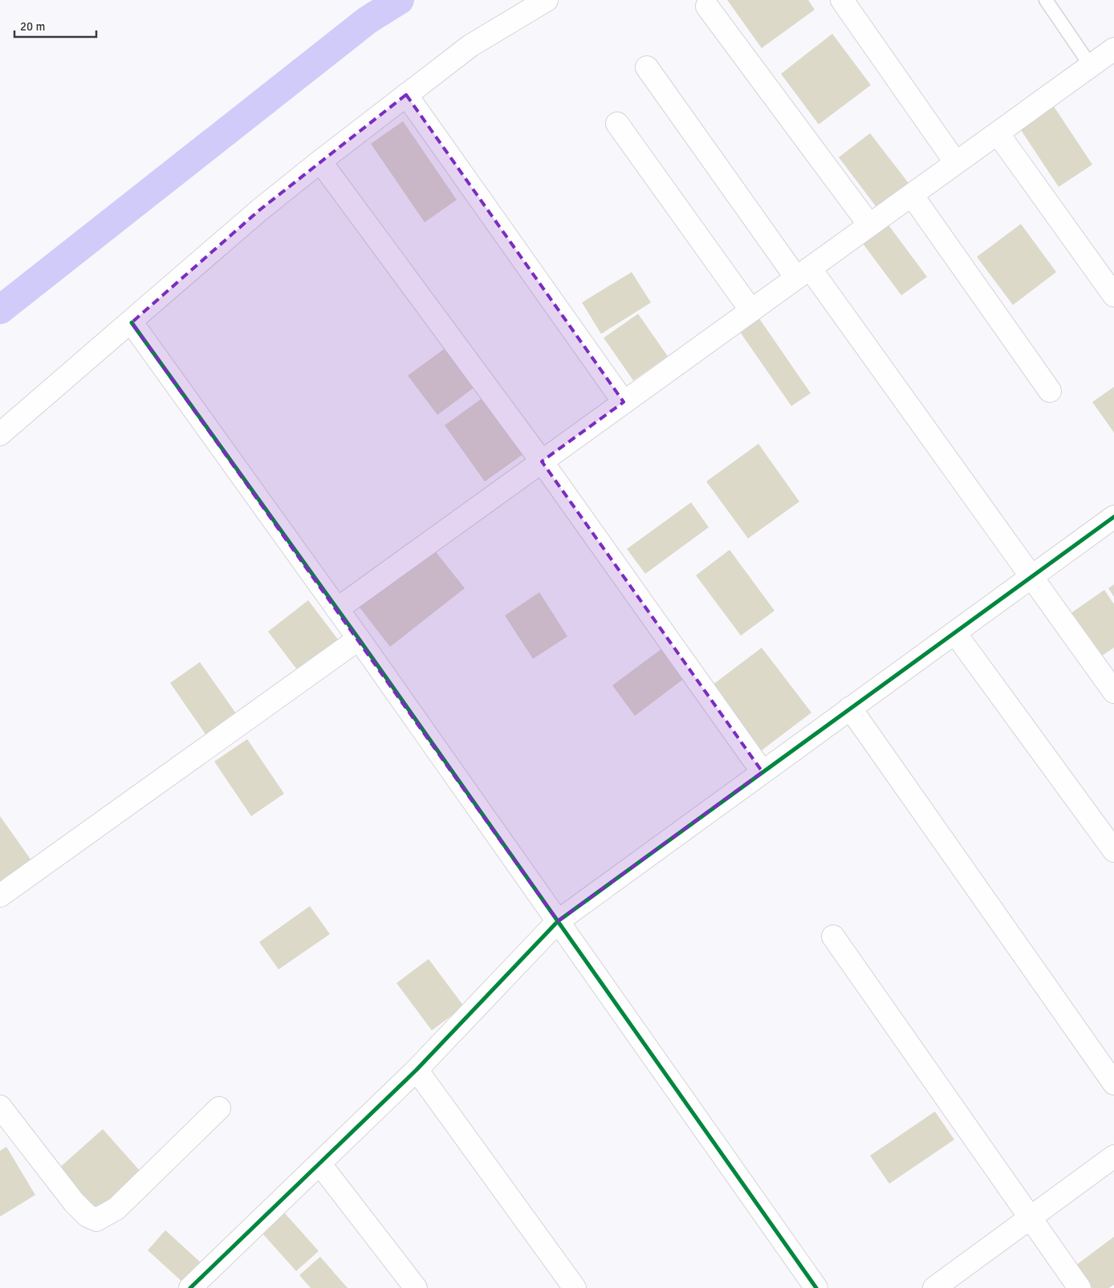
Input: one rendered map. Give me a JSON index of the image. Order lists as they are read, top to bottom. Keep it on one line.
{"scale_bar":"20 m"}
